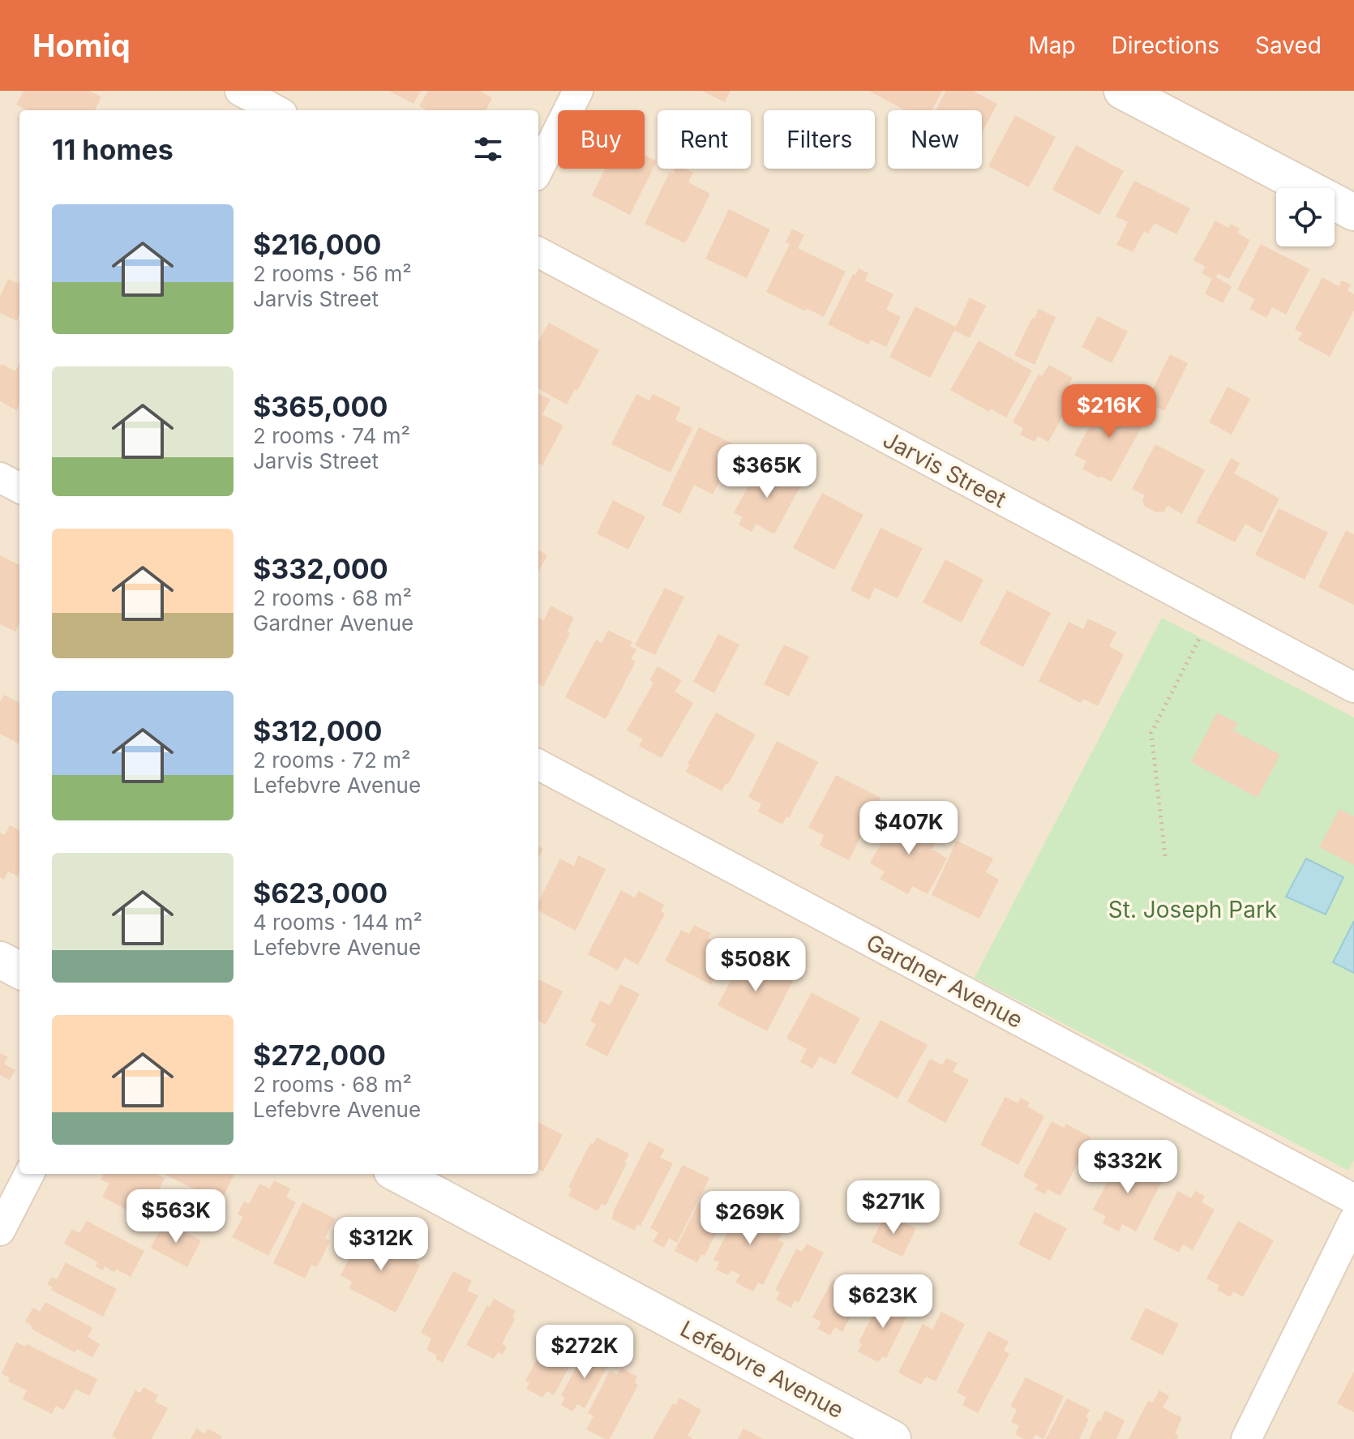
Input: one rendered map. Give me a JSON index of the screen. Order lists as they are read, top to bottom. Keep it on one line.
{"streets":{"street":["Jarvis Street","Gardner Avenue","Lefebvre Avenue"]},"parks":["St. Joseph Park"],"page":{"header":"Homiq","nav":["Map","Directions","Saved"],"chip":["Buy","Rent","Filters","New"],"heading":"11 homes","list":[{"name":"$216,000","note":"2 rooms · 56 m² · Jarvis Street"},{"name":"$365,000","note":"2 rooms · 74 m² · Jarvis Street"},{"name":"$332,000","note":"2 rooms · 68 m² · Gardner Avenue"},{"name":"$312,000","note":"2 rooms · 72 m² · Lefebvre Avenue"},{"name":"$623,000","note":"4 rooms · 144 m² · Lefebvre Avenue"},{"name":"$272,000","note":"2 rooms · 68 m² · Lefebvre Avenue"}],"price":["$216K","$365K","$407K","$508K","$332K","$271K","$563K","$269K","$312K","$623K","$272K"]}}
